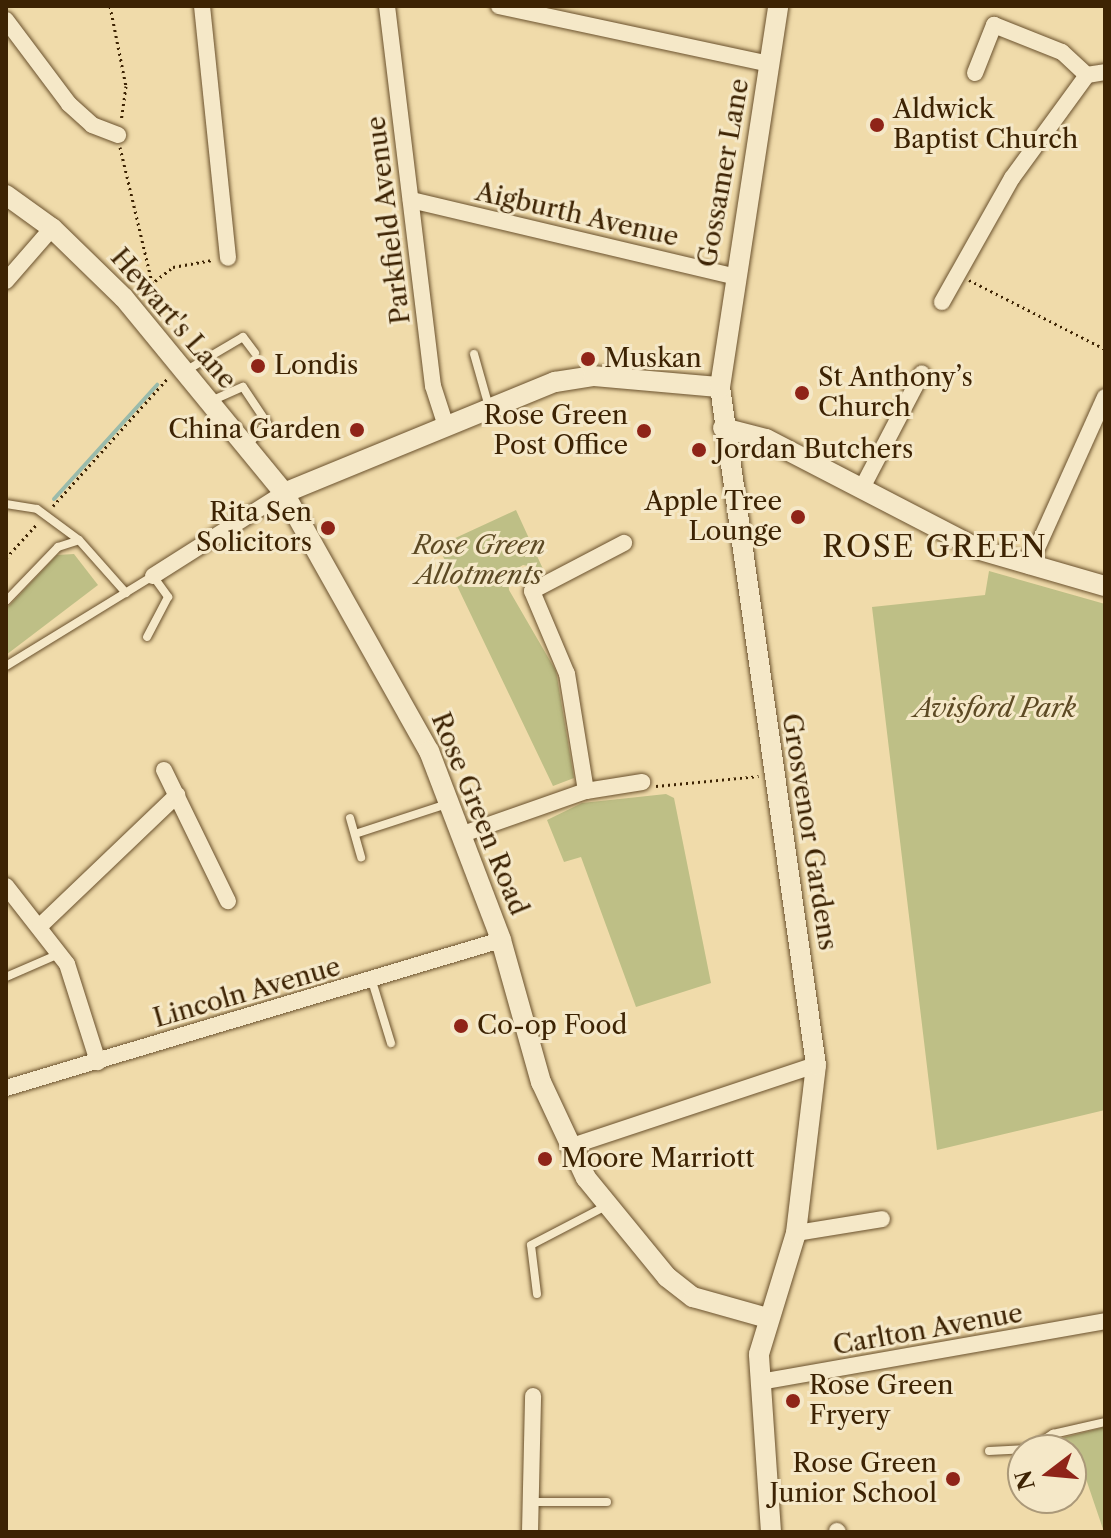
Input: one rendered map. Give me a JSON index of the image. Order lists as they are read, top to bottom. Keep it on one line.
{"streets":{"street":["Gossamer Lane","Aigburth Avenue","Parkfield Avenue","Hewart's Lane","Rose Green Road","Grosvenor Gardens","Lincoln Avenue","Carlton Avenue"]},"crossings":[["Gossamer Lane","Aigburth Avenue"],["Gossamer Lane","Grosvenor Gardens"],["Aigburth Avenue","Parkfield Avenue"],["Hewart's Lane","Rose Green Road"],["Rose Green Road","Grosvenor Gardens"],["Rose Green Road","Lincoln Avenue"]],"districts":["ROSE GREEN"],"parks":["Rose Green Allotments","Avisford Park"],"places":["Aldwick Baptist Church","Muskan","Londis","St Anthony’s Church","China Garden","Rose Green Post Office","Jordan Butchers","Apple Tree Lounge","Rita Sen Solicitors","Co-op Food","Moore Marriott","Rose Green Fryery","Rose Green Junior School"],"north":"left"}
